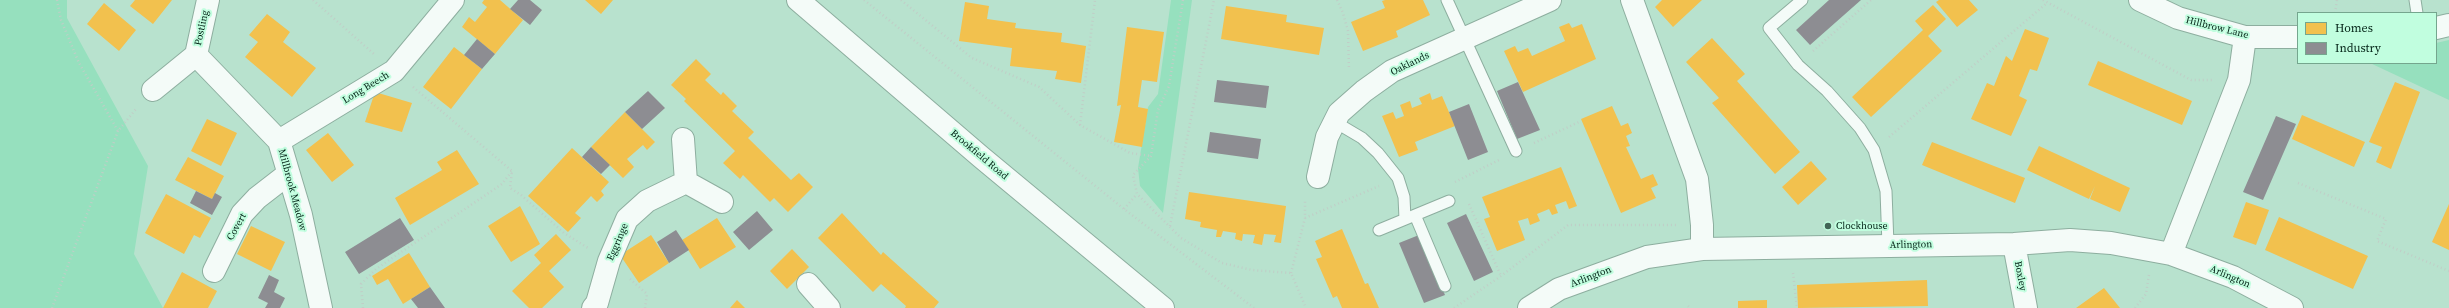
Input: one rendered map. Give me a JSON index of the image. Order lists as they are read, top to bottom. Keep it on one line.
{"streets":{"street":["Postling","Hillbrow Lane","Oaklands","Long Beech","Brookfield Road","Millbrook Meadow","Covert","Eggringe","Arlington","Boxley"]},"crossings":[["Postling","Millbrook Meadow"],["Long Beech","Millbrook Meadow"],["Millbrook Meadow","Covert"],["Arlington","Boxley"]],"places":["Clockhouse"],"legend":["Homes","Industry"]}
